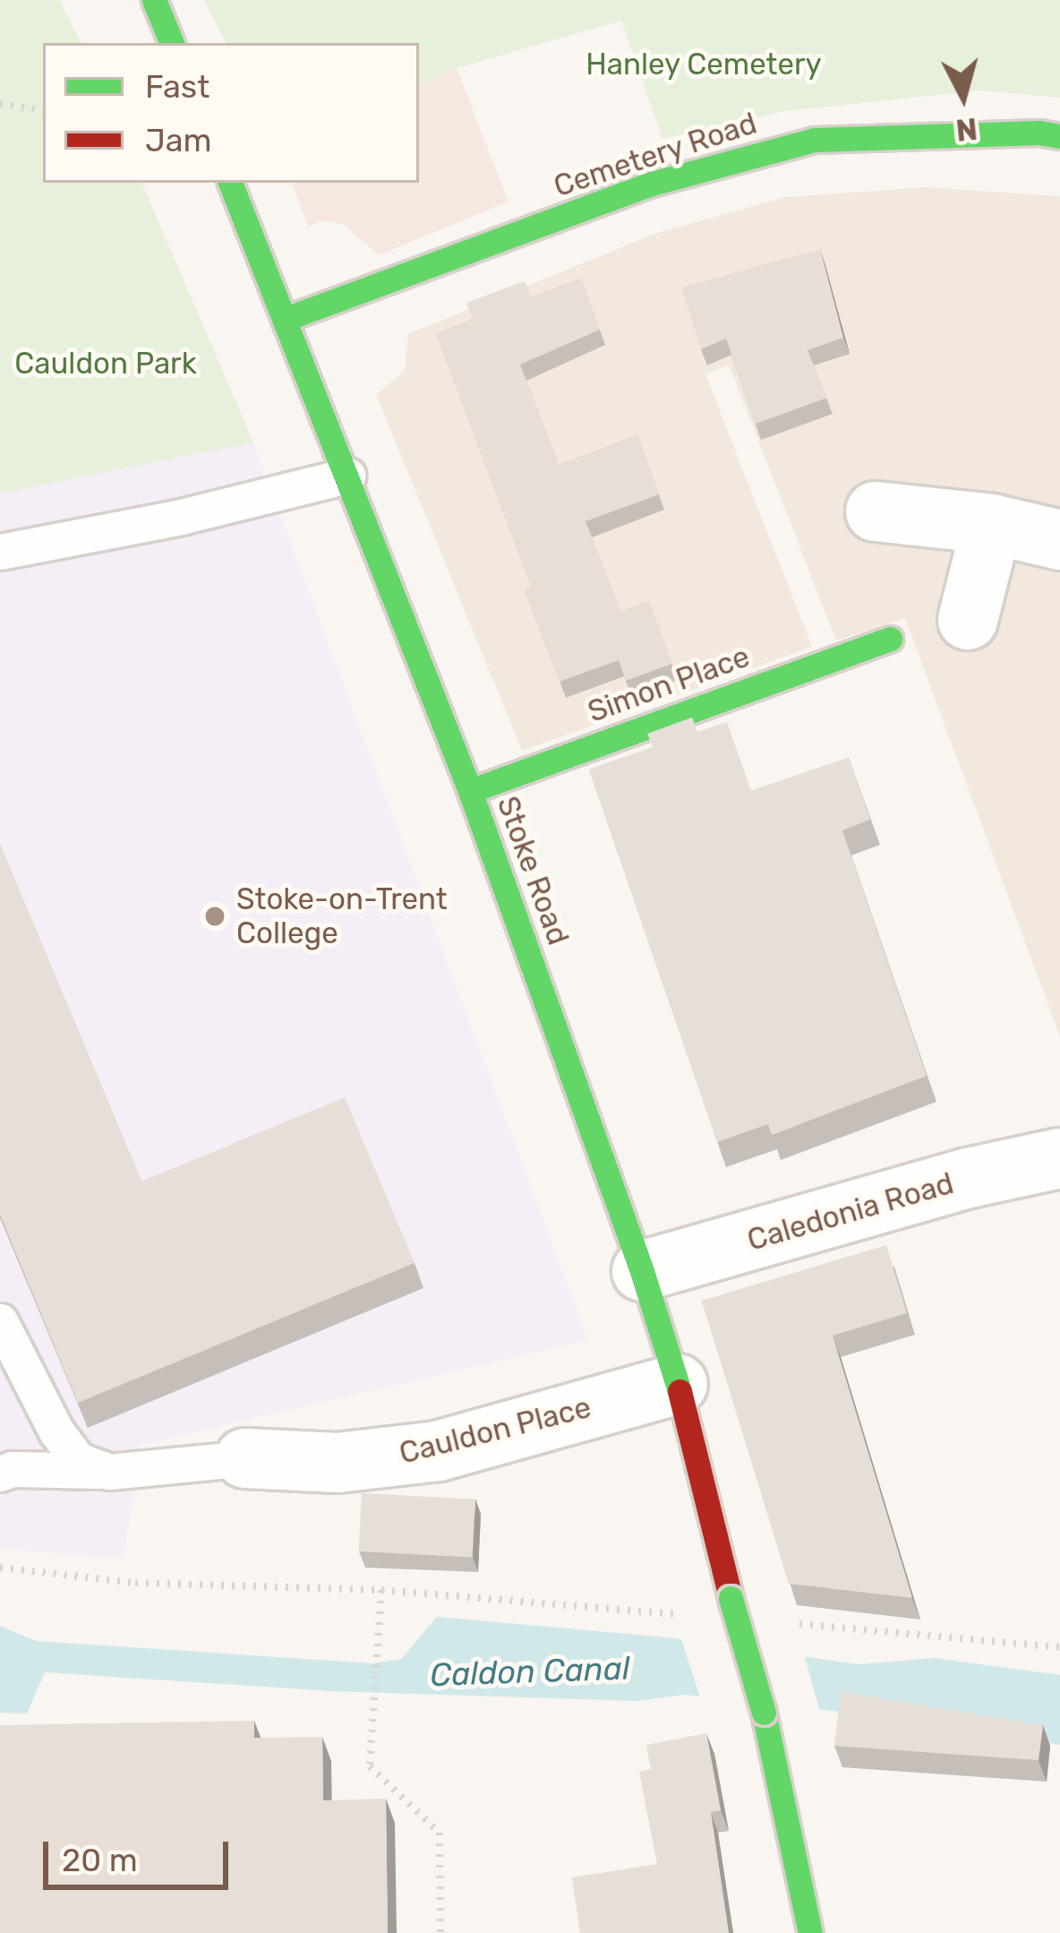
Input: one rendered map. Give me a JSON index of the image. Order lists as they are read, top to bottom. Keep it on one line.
{"streets":{"main road":["Cemetery Road","Simon Place","Stoke Road"],"street":["Caledonia Road","Cauldon Place"]},"crossings":[["Cemetery Road","Stoke Road"],["Simon Place","Stoke Road"],["Stoke Road","Caledonia Road"],["Stoke Road","Cauldon Place"]],"water":["Caldon Canal"],"parks":["Hanley Cemetery","Cauldon Park"],"places":["Stoke-on-Trent College"],"legend":["Fast","Jam"],"scale_bar":"20 m","north":"bottom"}
